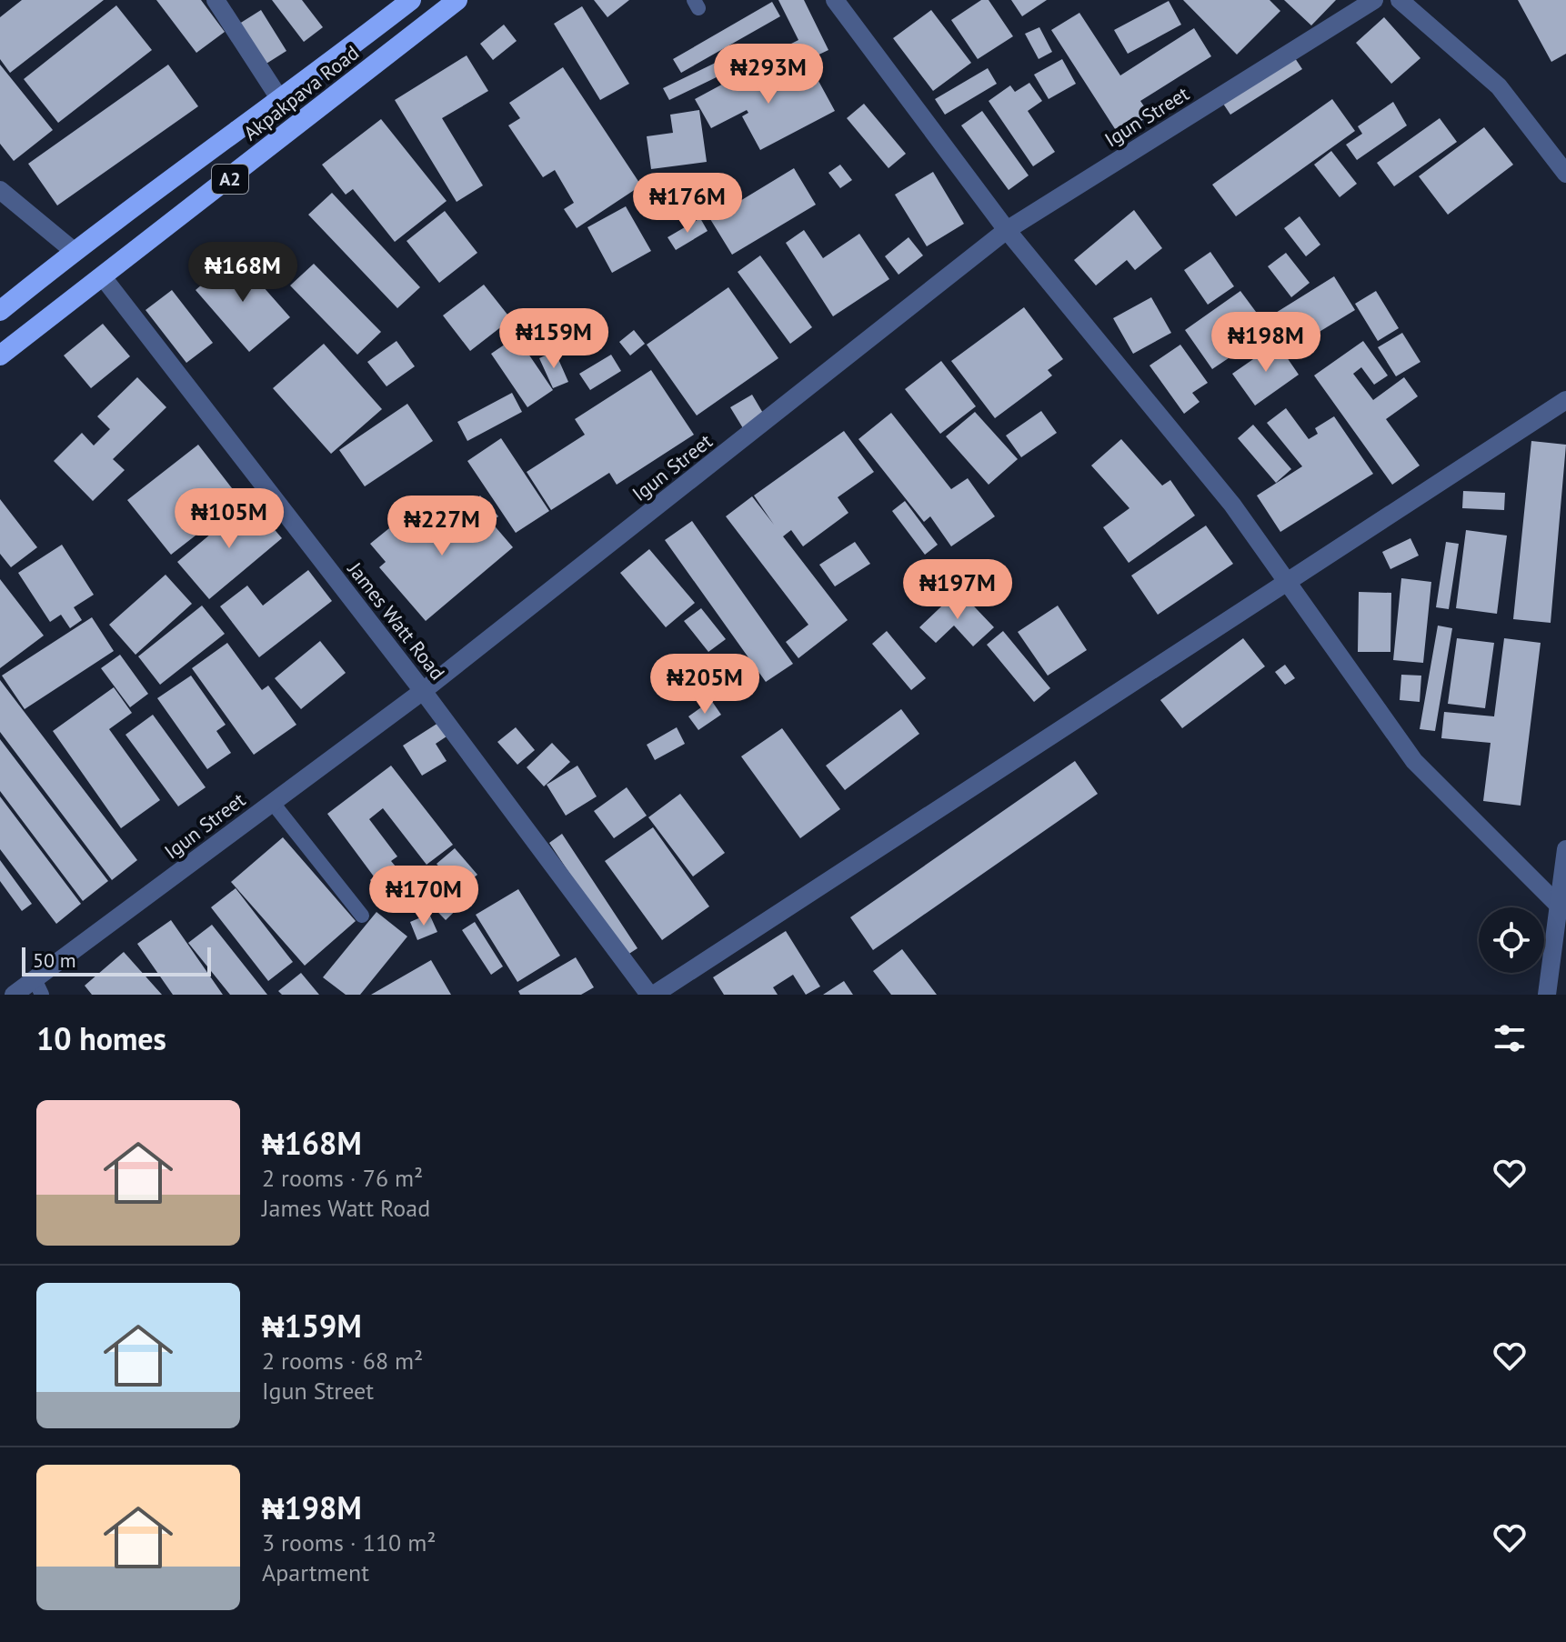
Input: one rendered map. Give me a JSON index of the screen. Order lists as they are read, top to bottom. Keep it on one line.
{"streets":{"highway":["Akpakpava Road","A2"],"street":["Igun Street","James Watt Road"]},"crossings":[["Akpakpava Road","James Watt Road"],["Igun Street","James Watt Road"]],"scale_bar":"50 m","page":{"price":["₦293M","₦176M","₦168M","₦159M","₦198M","₦105M","₦227M","₦197M","₦205M","₦170M"],"scale":"50 m","heading":"10 homes","list":[{"name":"₦168M","note":"2 rooms · 76 m² · James Watt Road"},{"name":"₦159M","note":"2 rooms · 68 m² · Igun Street"},{"name":"₦198M","note":"3 rooms · 110 m² · Apartment"}]}}
